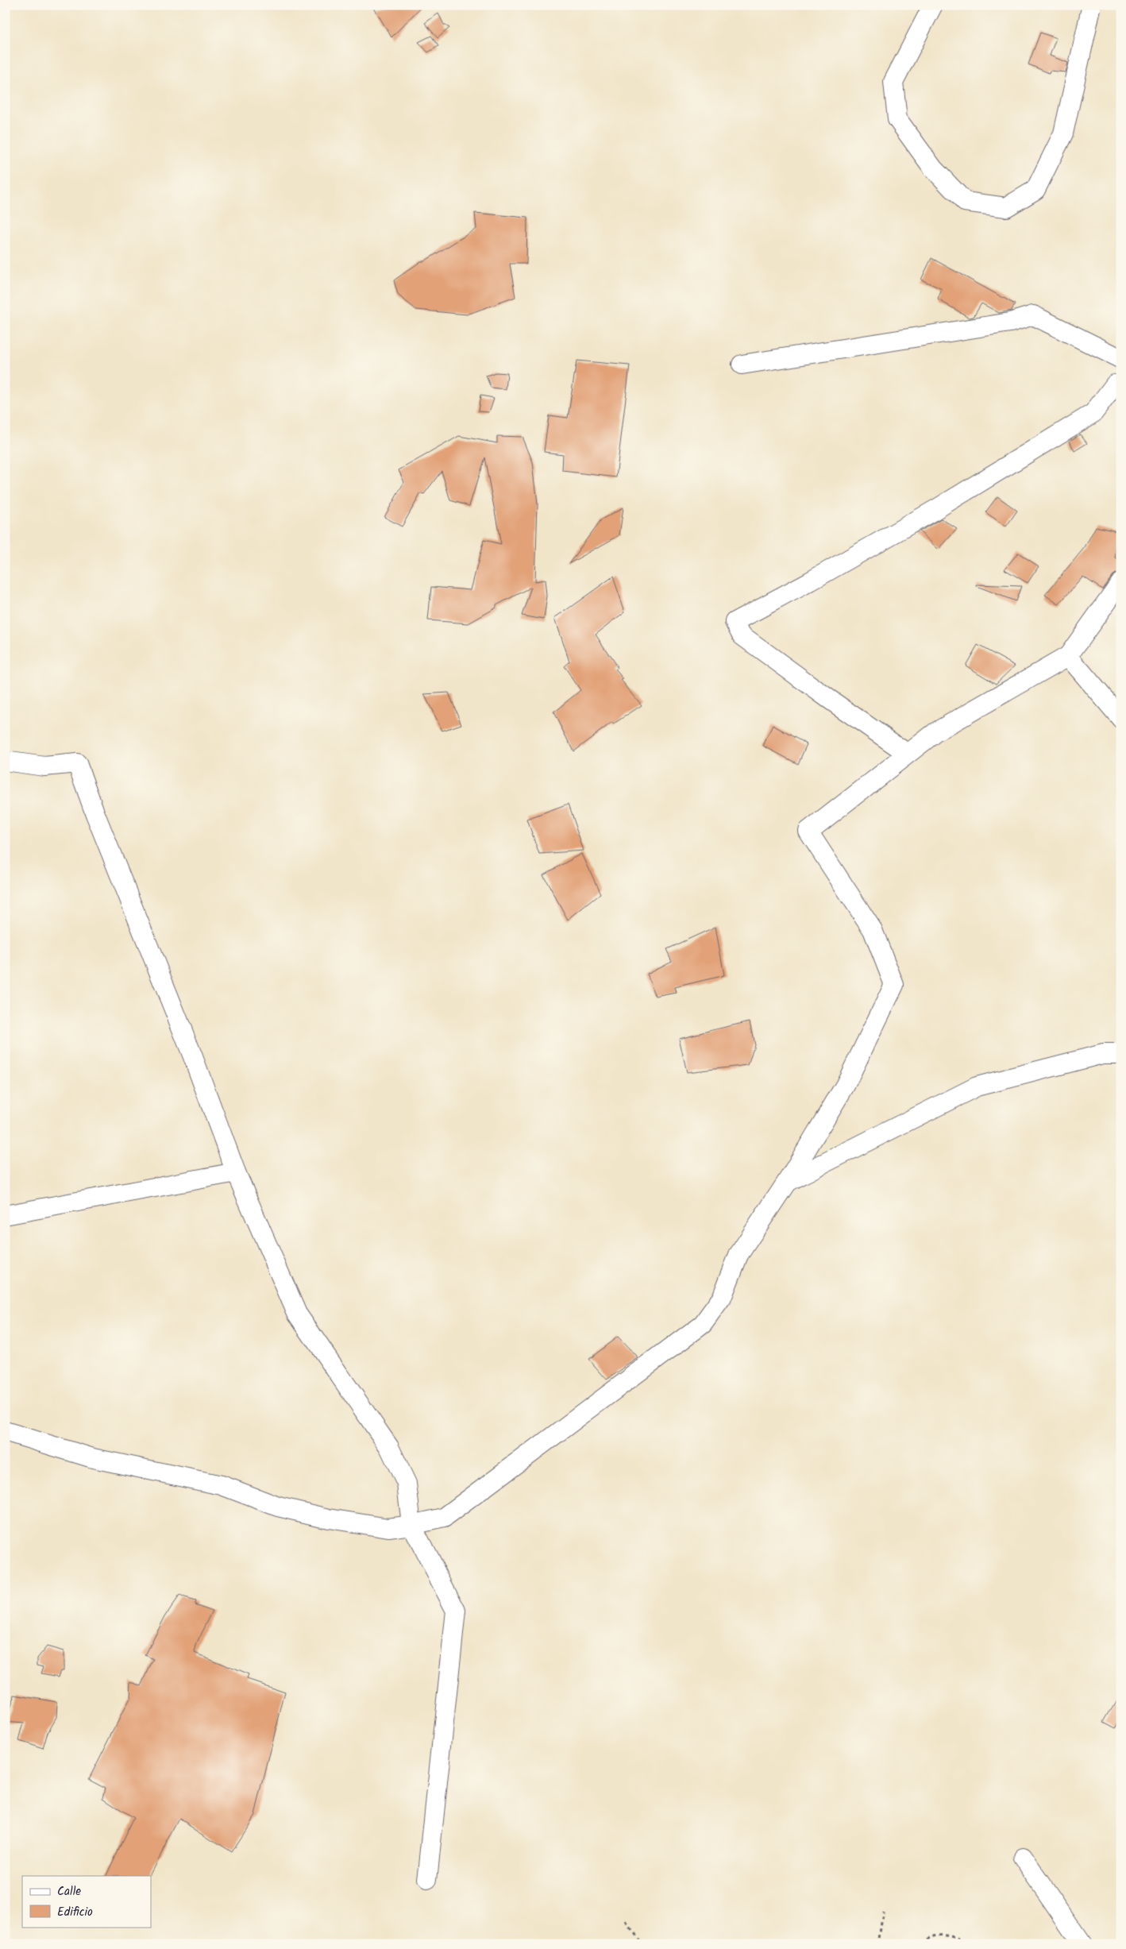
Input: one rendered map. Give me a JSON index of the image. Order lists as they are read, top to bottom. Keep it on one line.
{"legend":["Calle","Edificio"]}
